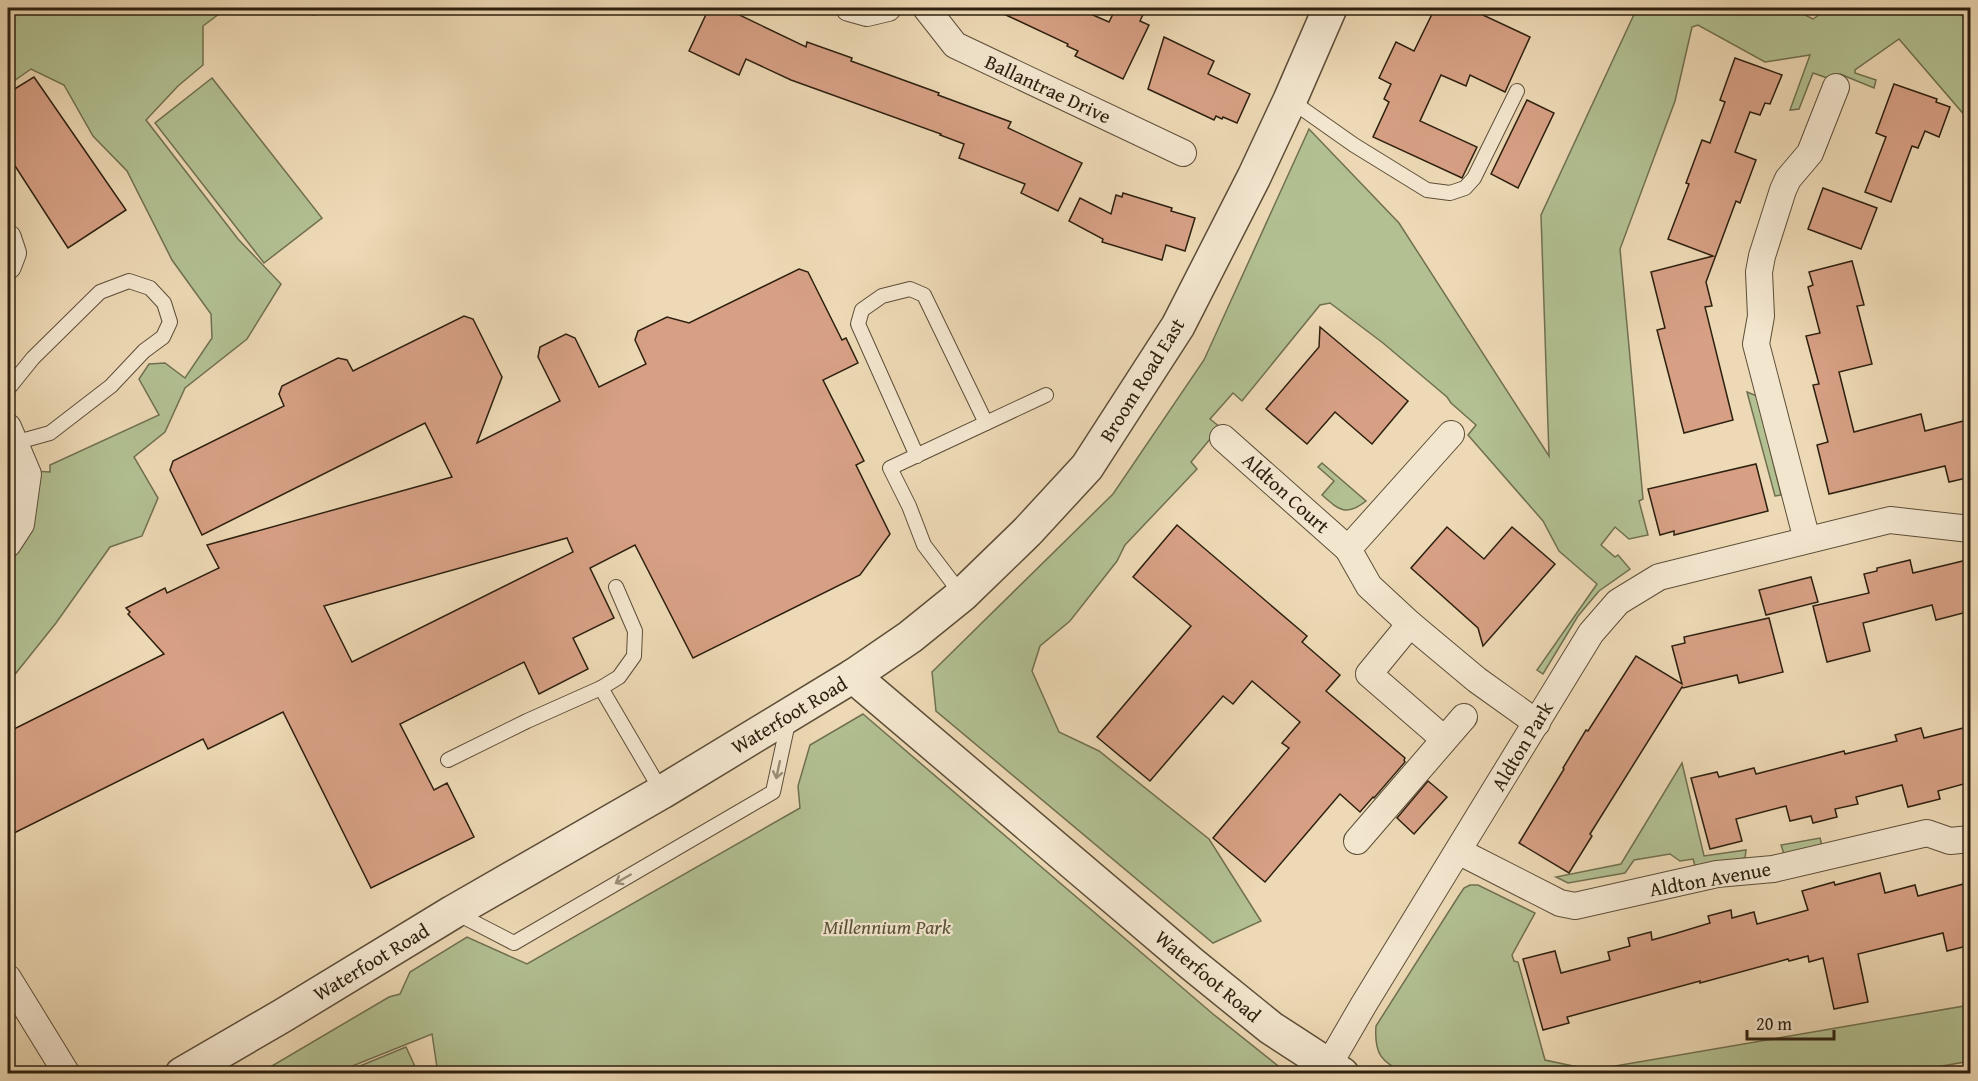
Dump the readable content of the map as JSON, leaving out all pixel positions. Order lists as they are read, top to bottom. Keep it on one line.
{"streets":{"street":["Ballantrae Drive","Broom Road East","Aldton Court","Waterfoot Road","Aldton Park","Aldton Avenue"]},"crossings":[["Broom Road East","Waterfoot Road"],["Aldton Court","Aldton Park"],["Waterfoot Road","Aldton Park"],["Aldton Park","Aldton Avenue"]],"parks":["Millennium Park"],"scale_bar":"20 m"}
